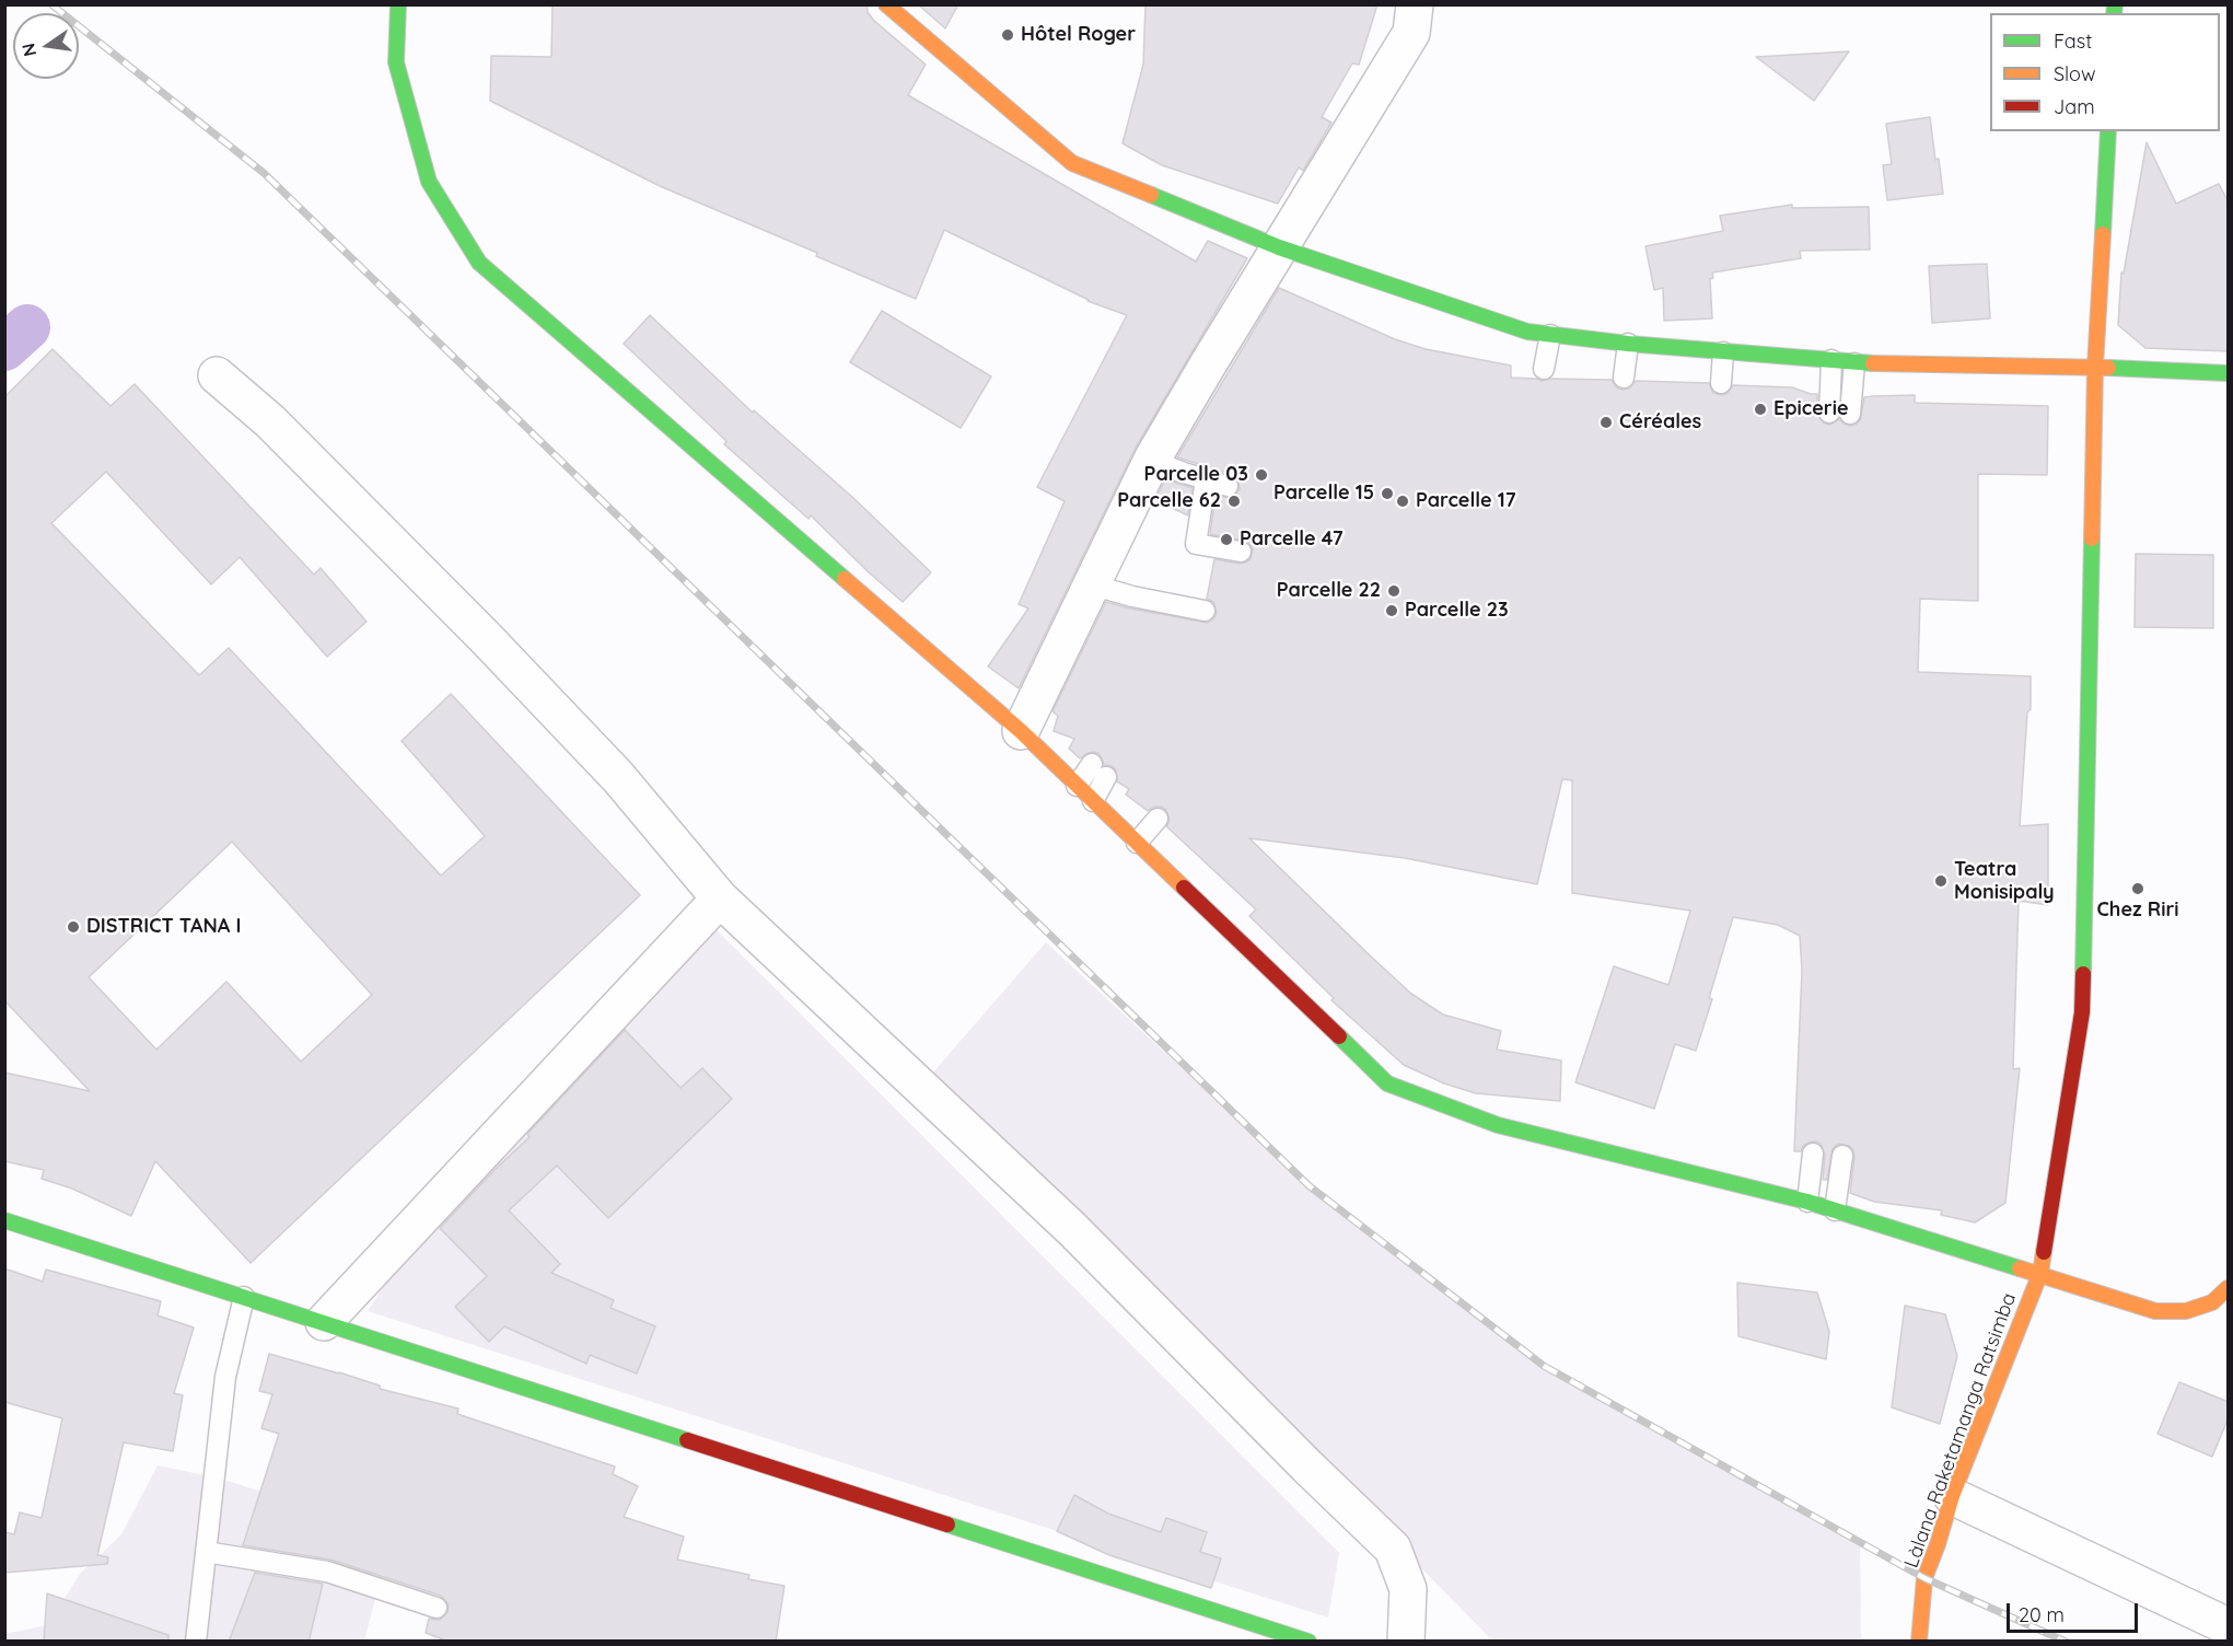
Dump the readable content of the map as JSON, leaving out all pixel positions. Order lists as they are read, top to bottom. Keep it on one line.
{"streets":{"street":["Làlana Raketamanga Ratsimba"]},"places":["Hôtel Roger","Epicerie","Céréales","Parcelle 03","Parcelle 15","Parcelle 62","Parcelle 17","Parcelle 47","Parcelle 22","Parcelle 23","Teatra Monisipaly","Chez Riri","DISTRICT TANA I"],"legend":["Fast","Slow","Jam"],"scale_bar":"20 m","north":"left"}
